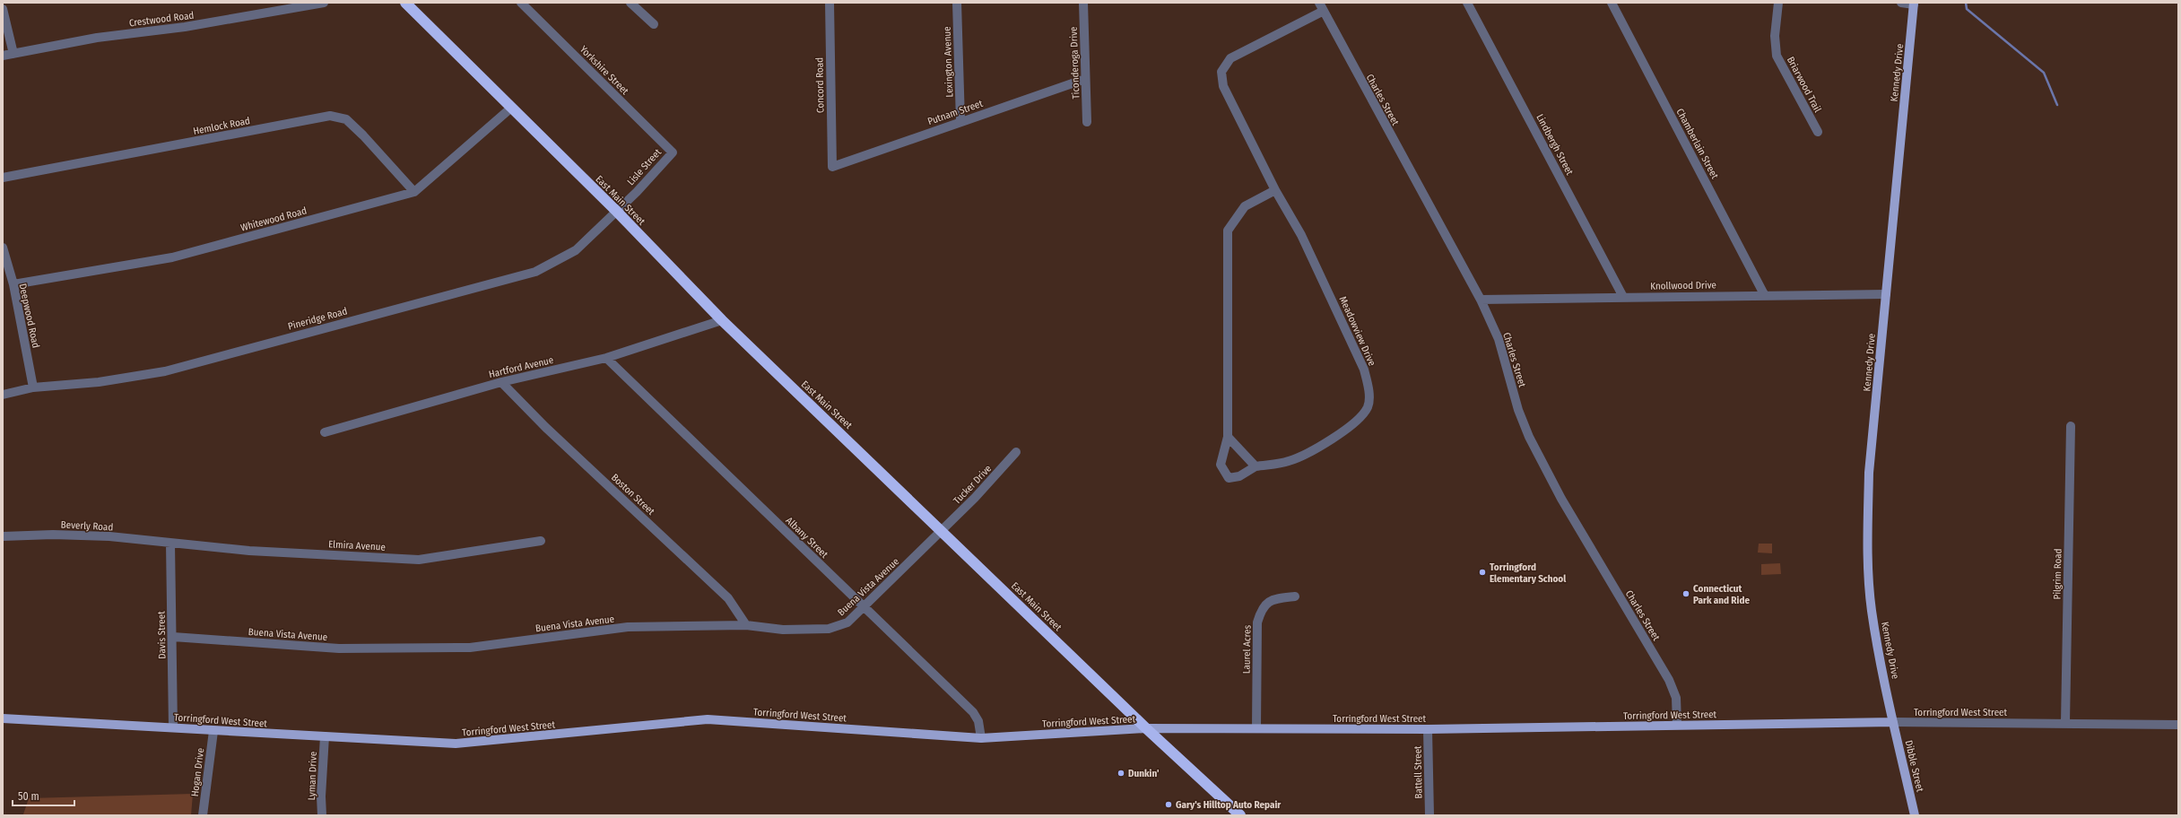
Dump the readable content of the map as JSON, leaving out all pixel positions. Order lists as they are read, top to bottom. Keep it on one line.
{"streets":{"highway":["East Main Street"],"main road":["Kennedy Drive","Torringford West Street","Dibble Street"],"street":["Crestwood Road","Lexington Avenue","Ticonderoga Drive","Yorkshire Street","Briarwood Trail","Concord Road","Charles Street","Putnam Street","Hemlock Road","Chamberlain Street","Lindbergh Street","Lisle Street","Whitewood Road","Knollwood Drive","Deepwood Road","Pineridge Road","Meadowview Drive","Hartford Avenue","Tucker Drive","Boston Street","Beverly Road","Albany Street","Elmira Avenue","Pilgrim Road","Buena Vista Avenue","Davis Street","Laurel Acres","Hogan Drive","Battell Street","Lyman Drive"]},"crossings":[["Lexington Avenue","Putnam Street"],["Ticonderoga Drive","Putnam Street"],["Yorkshire Street","Lisle Street"],["Kennedy Drive","Knollwood Drive"],["Kennedy Drive","Torringford West Street"],["Kennedy Drive","Dibble Street"],["Concord Road","Putnam Street"],["Charles Street","Knollwood Drive"],["Charles Street","Meadowview Drive"],["Charles Street","Torringford West Street"],["Hemlock Road","Whitewood Road"],["Chamberlain Street","Knollwood Drive"],["Lindbergh Street","Knollwood Drive"],["Lisle Street","East Main Street"],["Lisle Street","Pineridge Road"],["East Main Street","Whitewood Road"],["East Main Street","Pineridge Road"],["East Main Street","Hartford Avenue"],["East Main Street","Tucker Drive"],["East Main Street","Buena Vista Avenue"],["East Main Street","Torringford West Street"],["Whitewood Road","Deepwood Road"],["Deepwood Road","Pineridge Road"],["Hartford Avenue","Boston Street"],["Hartford Avenue","Albany Street"],["Tucker Drive","Buena Vista Avenue"],["Boston Street","Buena Vista Avenue"],["Beverly Road","Elmira Avenue"],["Beverly Road","Davis Street"],["Albany Street","Buena Vista Avenue"],["Albany Street","Torringford West Street"],["Elmira Avenue","Davis Street"],["Pilgrim Road","Torringford West Street"],["Buena Vista Avenue","Davis Street"],["Davis Street","Torringford West Street"],["Laurel Acres","Torringford West Street"],["Torringford West Street","Dibble Street"],["Torringford West Street","Hogan Drive"],["Torringford West Street","Battell Street"],["Torringford West Street","Lyman Drive"]],"places":["Torringford Elementary School","Connecticut Park and Ride","Dunkin'","Gary's Hilltop Auto Repair"],"scale_bar":"50 m"}
